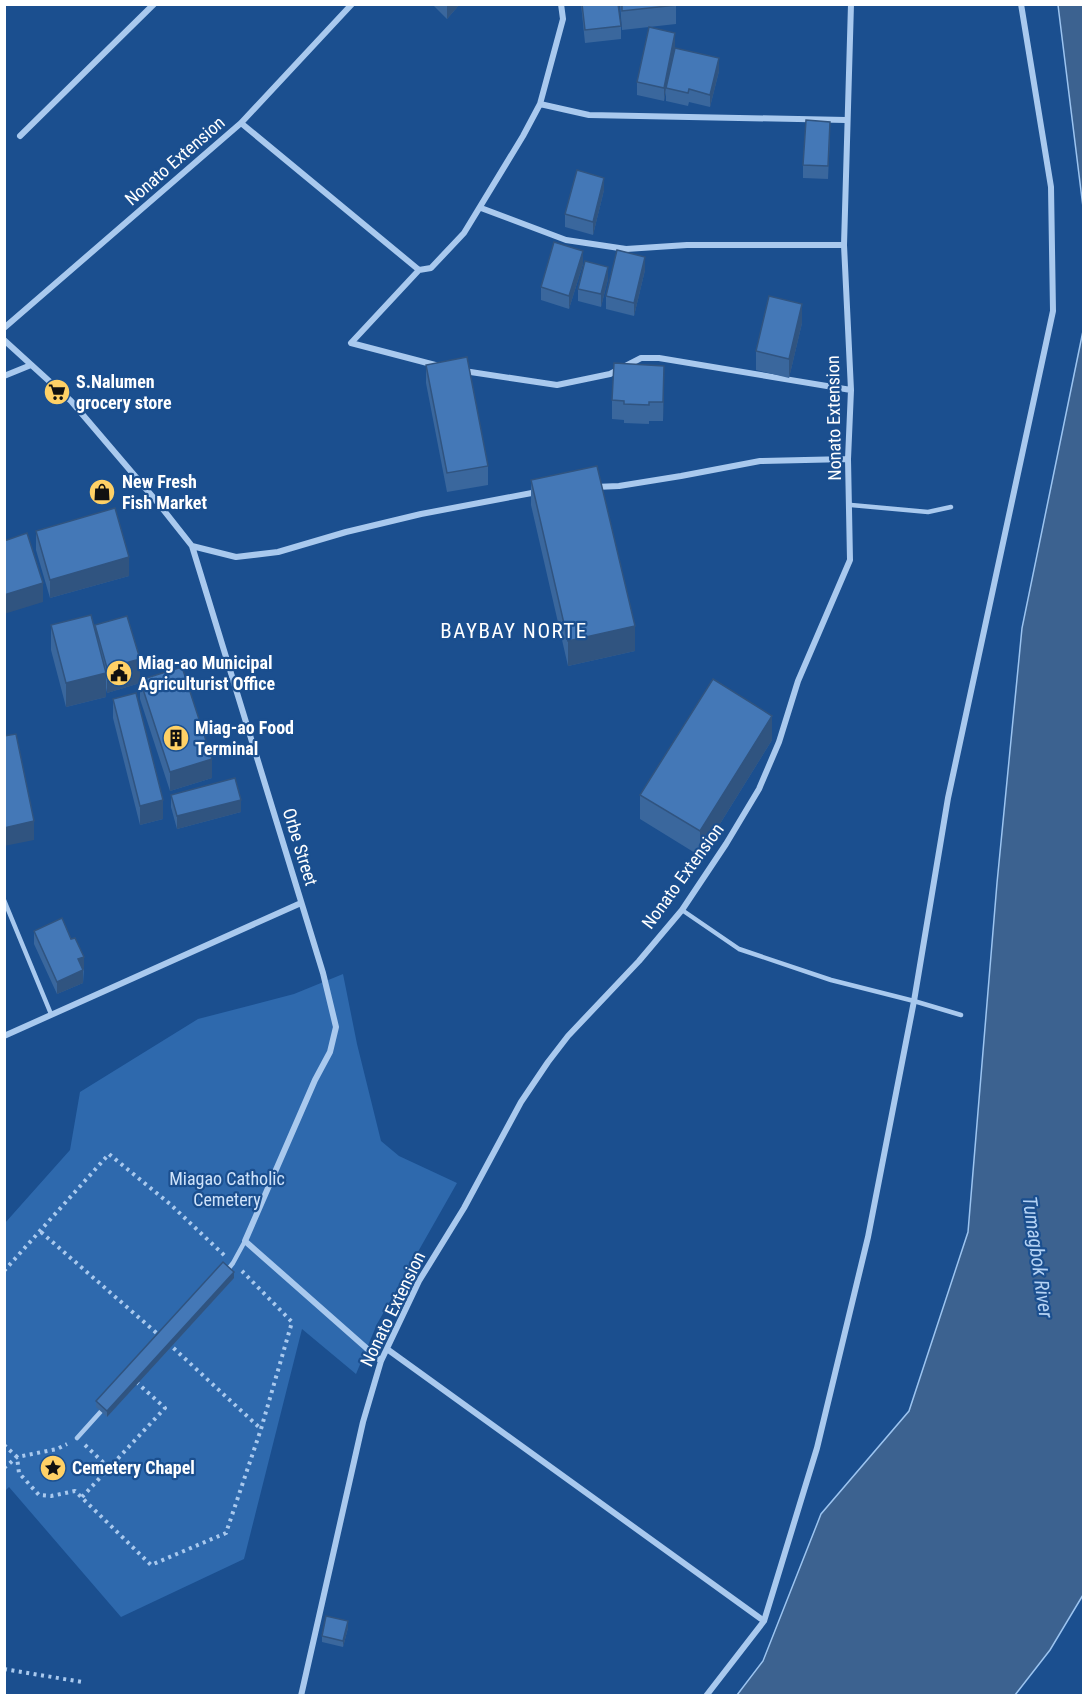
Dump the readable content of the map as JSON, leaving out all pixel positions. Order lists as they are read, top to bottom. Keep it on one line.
{"streets":{"street":["Nonato Extension","Orbe Street"]},"districts":["BAYBAY NORTE"],"water":["Tumagbok River"],"parks":["Miagao Catholic Cemetery"],"places":{"supermarket":["S.Nalumen grocery store"],"shop":["New Fresh Fish Market"],"public building":["Miag-ao Municipal Agriculturist Office"],"building":["Miag-ao Food Terminal"],"place":["Cemetery Chapel"]}}
